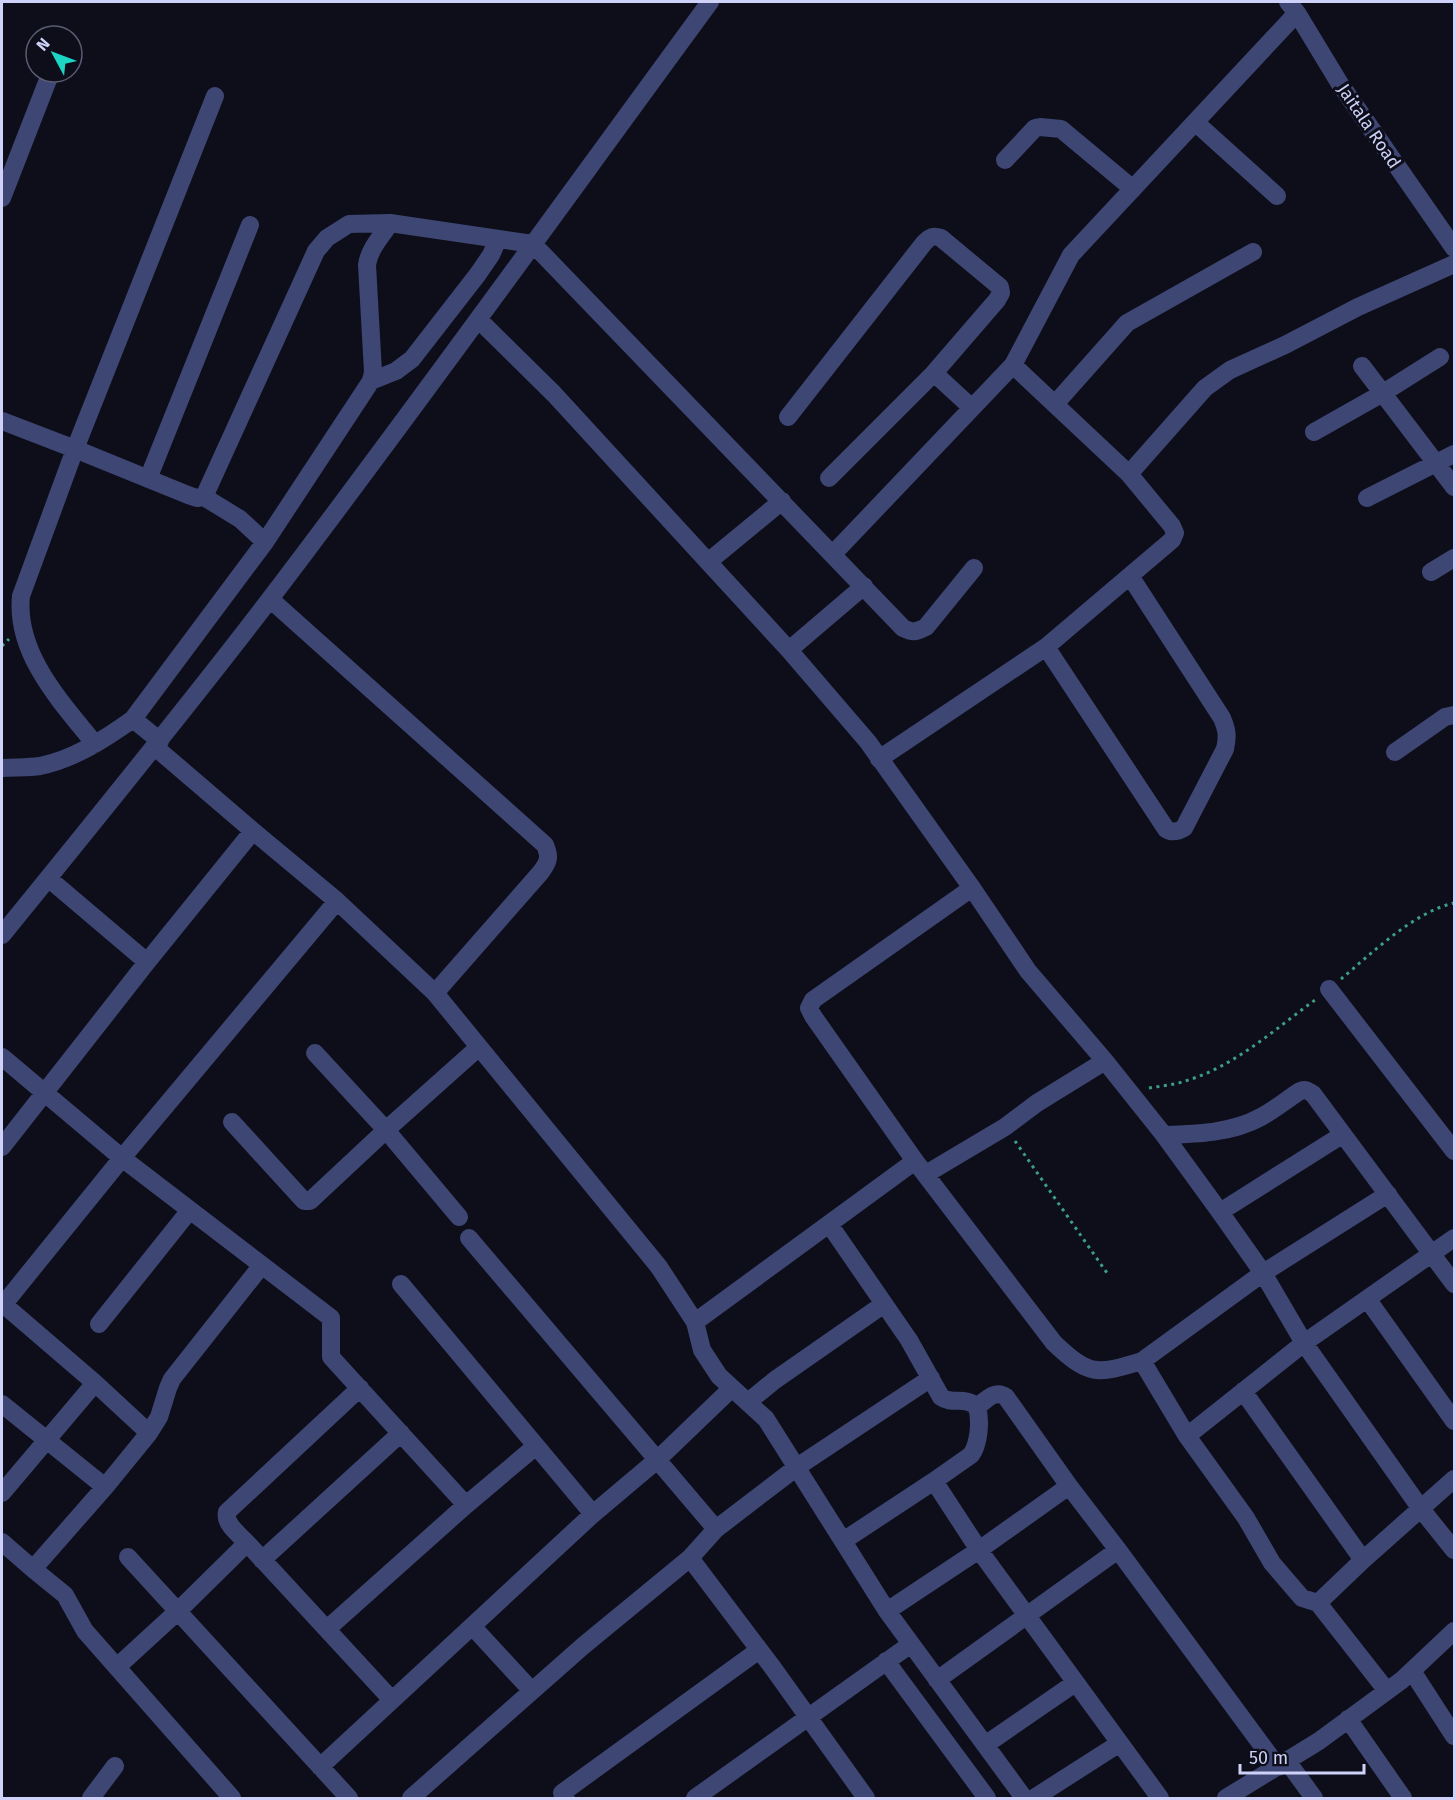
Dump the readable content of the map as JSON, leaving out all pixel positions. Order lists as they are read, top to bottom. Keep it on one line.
{"streets":{"street":["Jaitala Road"]},"scale_bar":"50 m","north":"top left"}
